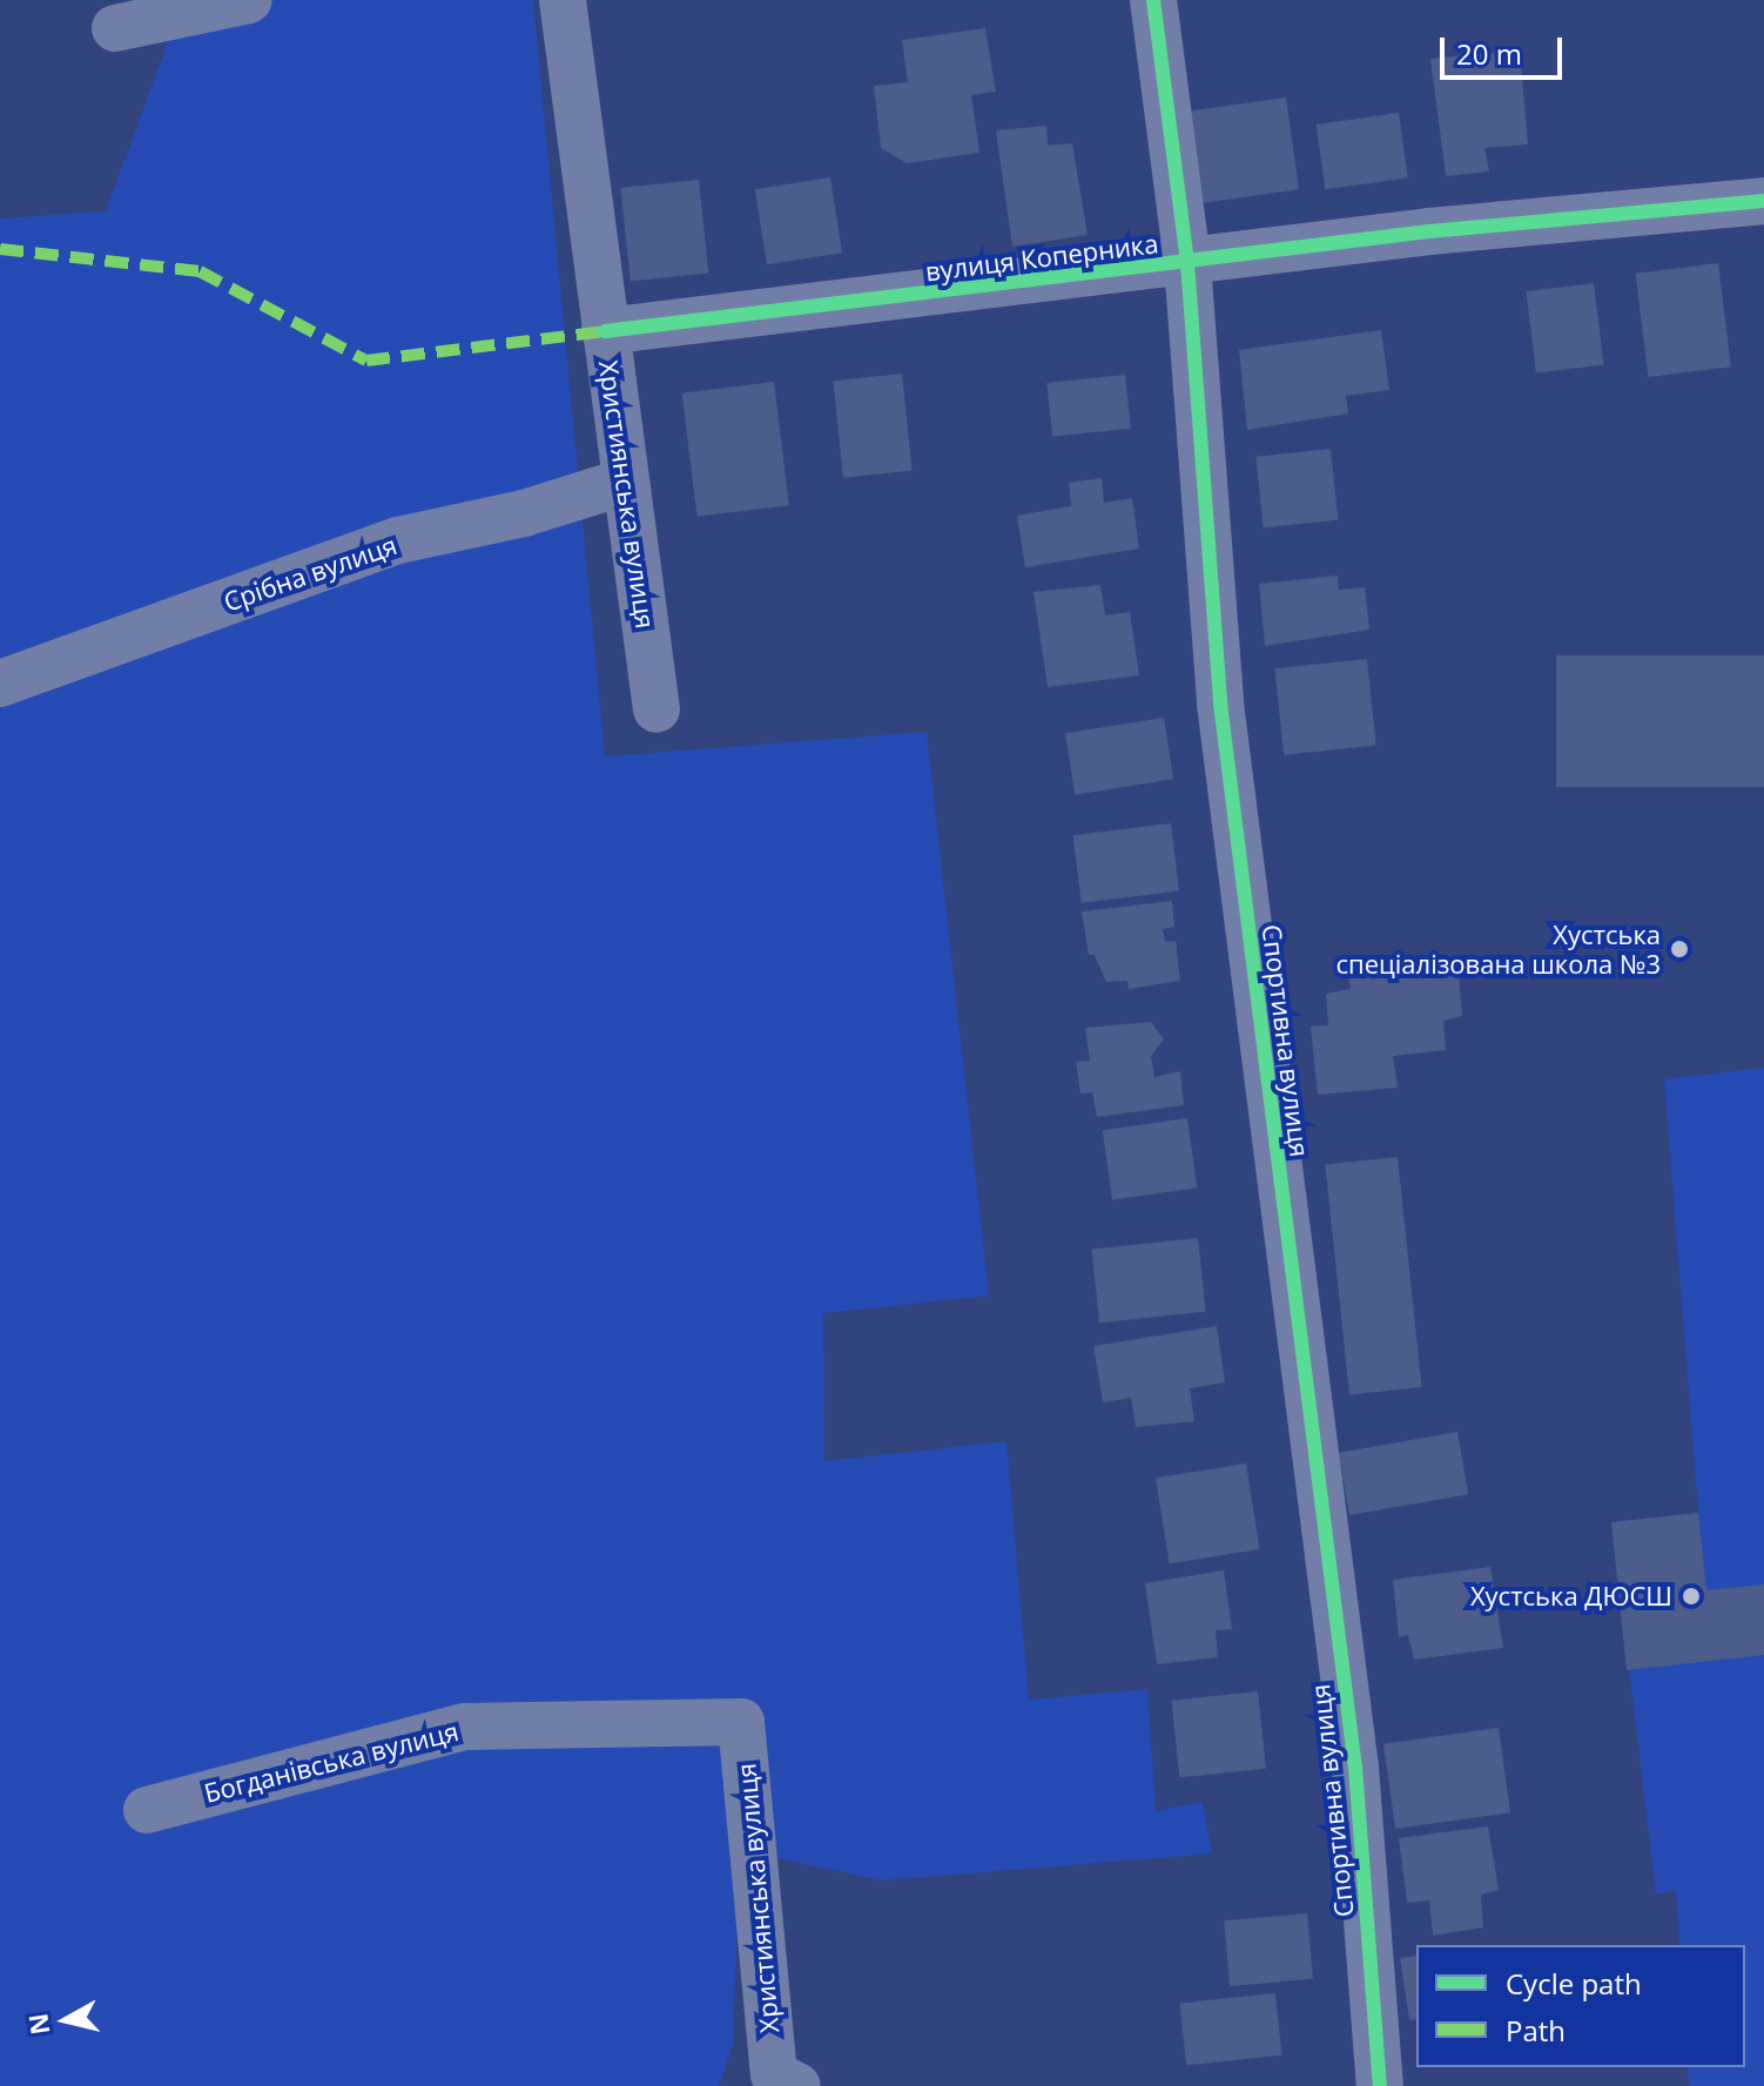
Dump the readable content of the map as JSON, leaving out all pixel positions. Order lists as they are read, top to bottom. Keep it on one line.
{"streets":{"street":["вулиця Коперника","Християнська вулиця","Срібна вулиця","Спортивна вулиця","Богданівська вулиця"]},"crossings":[["вулиця Коперника","Християнська вулиця"],["вулиця Коперника","Спортивна вулиця"],["Християнська вулиця","Срібна вулиця"],["Християнська вулиця","Богданівська вулиця"]],"places":["Хустська спеціалізована школа №3","Хустська ДЮСШ"],"legend":["Cycle path","Path"],"scale_bar":"20 m","north":"left"}
